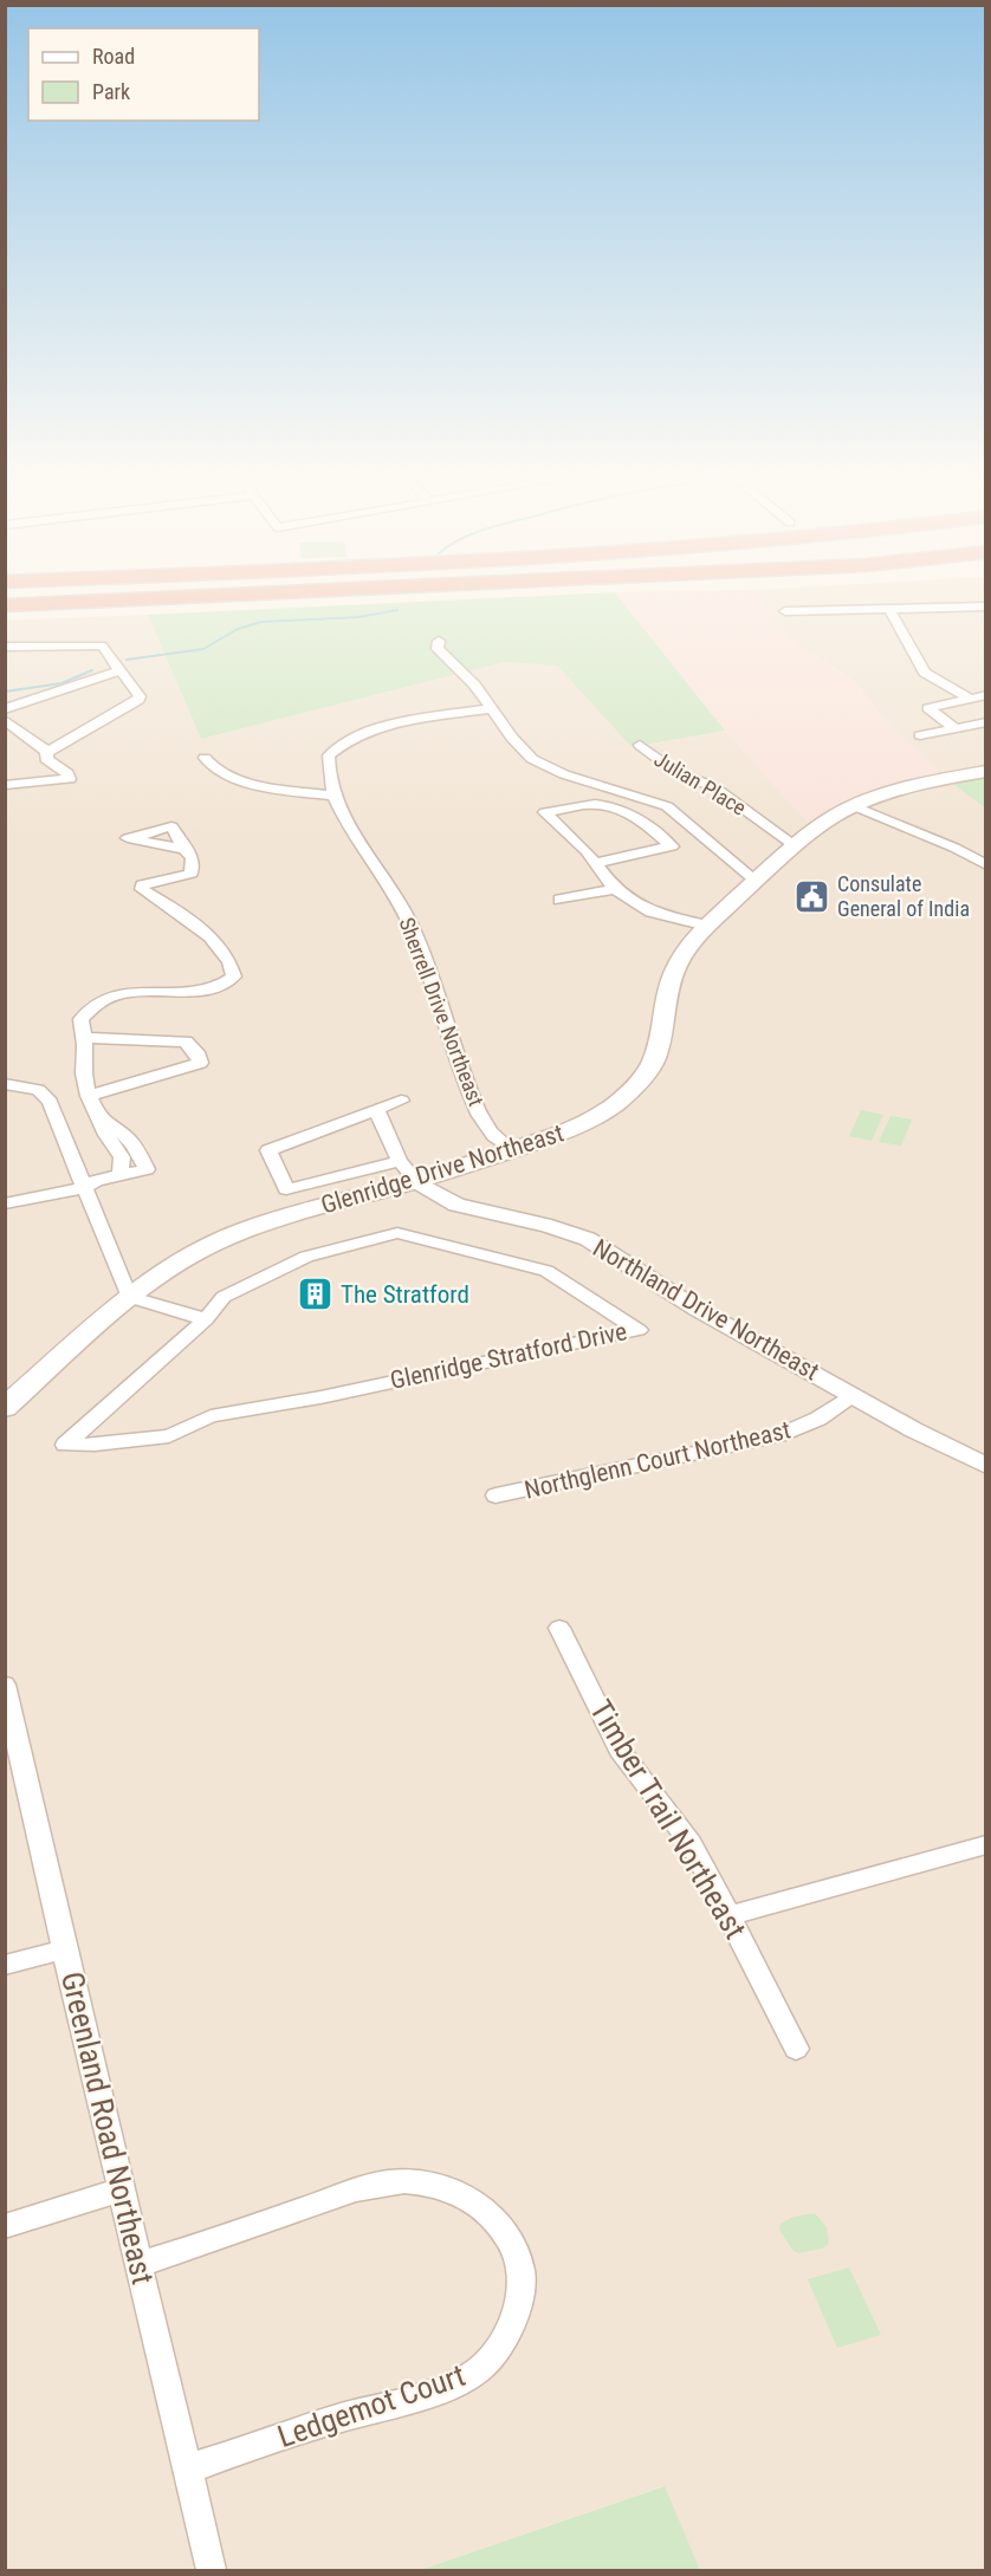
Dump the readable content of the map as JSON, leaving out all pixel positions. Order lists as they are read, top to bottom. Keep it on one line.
{"streets":{"main road":["Glenridge Drive Northeast"],"street":["Julian Place","Sherrell Drive Northeast","Northland Drive Northeast","Glenridge Stratford Drive","Northglenn Court Northeast","Timber Trail Northeast","Greenland Road Northeast","Ledgemot Court"]},"crossings":[["Julian Place","Glenridge Drive Northeast"],["Sherrell Drive Northeast","Glenridge Drive Northeast"],["Glenridge Drive Northeast","Northland Drive Northeast"],["Northland Drive Northeast","Northglenn Court Northeast"],["Greenland Road Northeast","Ledgemot Court"]],"places":{"public building":["Consulate General of India"],"building":["The Stratford"]},"legend":["Road","Park"]}
